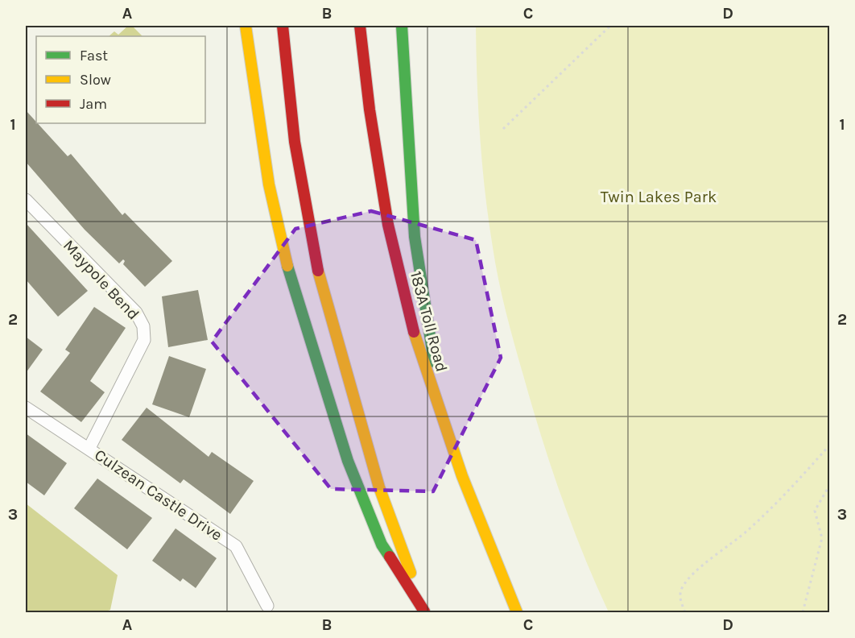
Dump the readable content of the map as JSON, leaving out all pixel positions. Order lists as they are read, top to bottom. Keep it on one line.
{"streets":{"highway":["183A Toll Road"],"street":["Maypole Bend","Culzean Castle Drive"]},"crossings":[["Maypole Bend","Culzean Castle Drive"]],"parks":["Twin Lakes Park"],"legend":["Fast","Slow","Jam"],"grid":{"columns":["A","B","C","D"],"rows":["1","2","3"]}}
